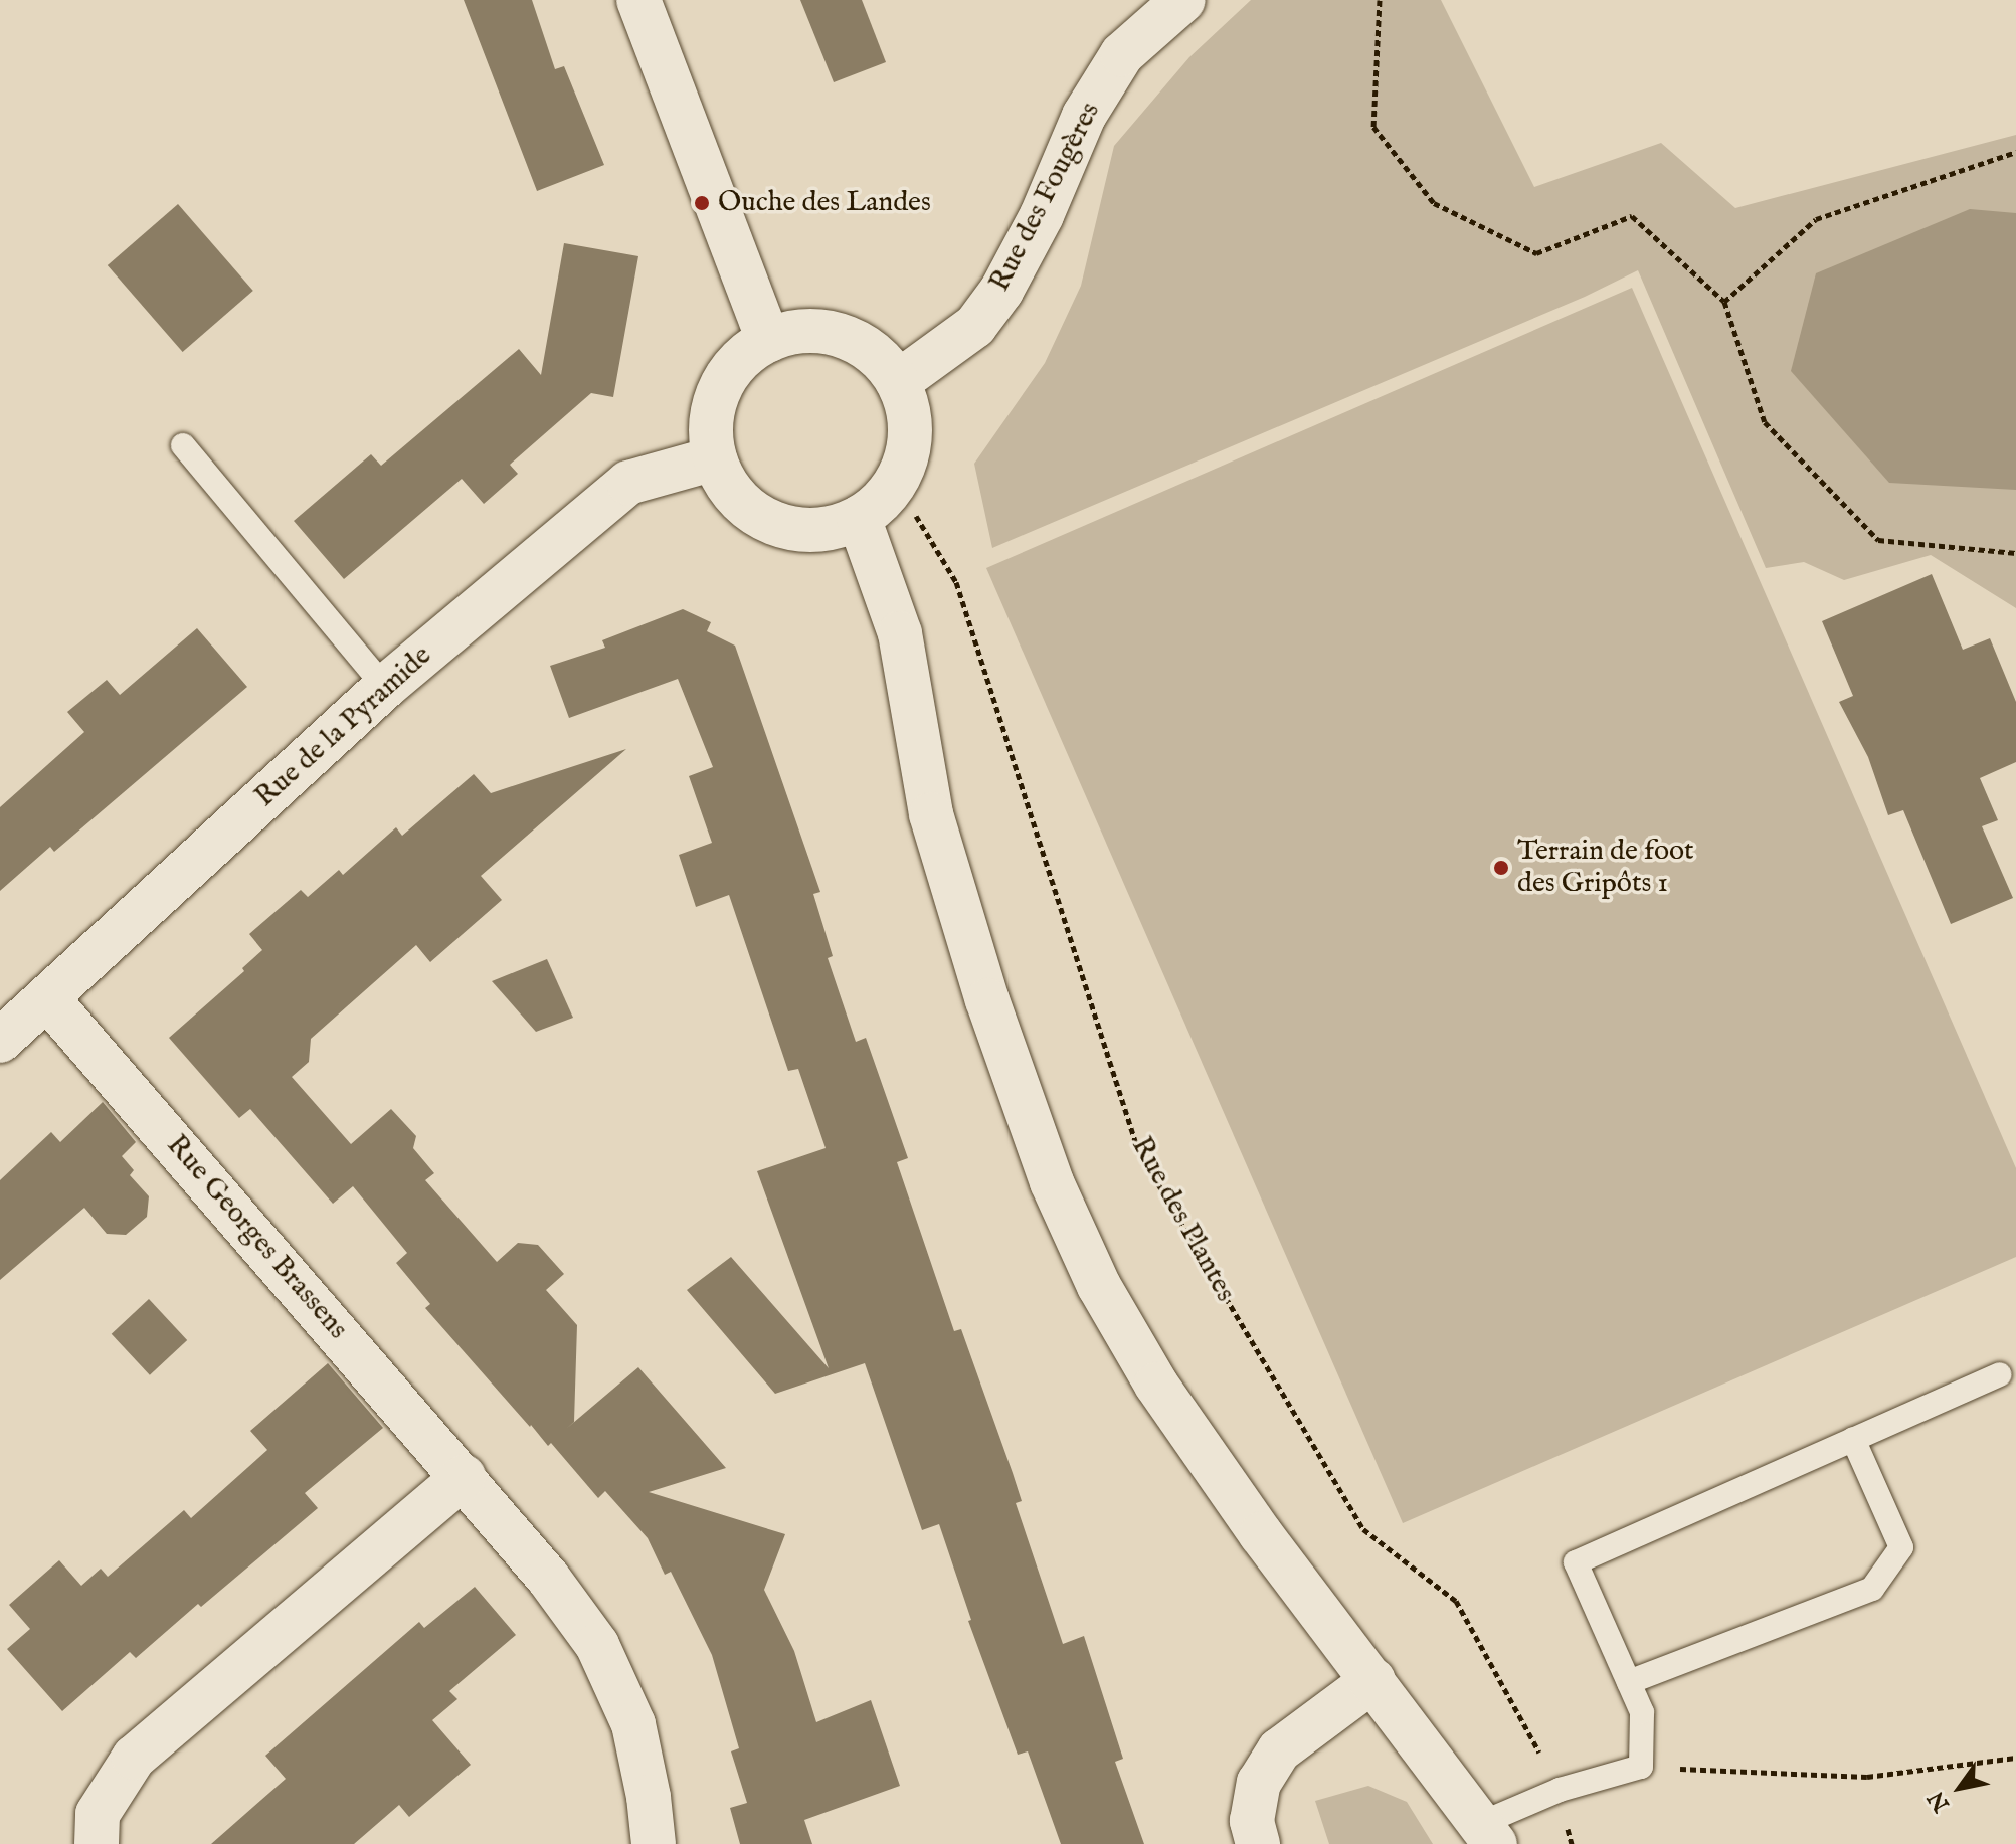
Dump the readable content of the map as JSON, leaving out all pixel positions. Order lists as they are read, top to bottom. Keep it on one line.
{"streets":{"street":["Rue des Fougères","Rue de la Pyramide","Rue Georges Brassens"],"path":["Rue des Plantes"]},"crossings":[["Rue des Fougères","Rue de la Pyramide"],["Rue des Fougères","Rue des Plantes"],["Rue de la Pyramide","Rue des Plantes"],["Rue de la Pyramide","Rue Georges Brassens"]],"places":["Ouche des Landes","Terrain de foot des Gripôts 1"],"north":"bottom left"}
